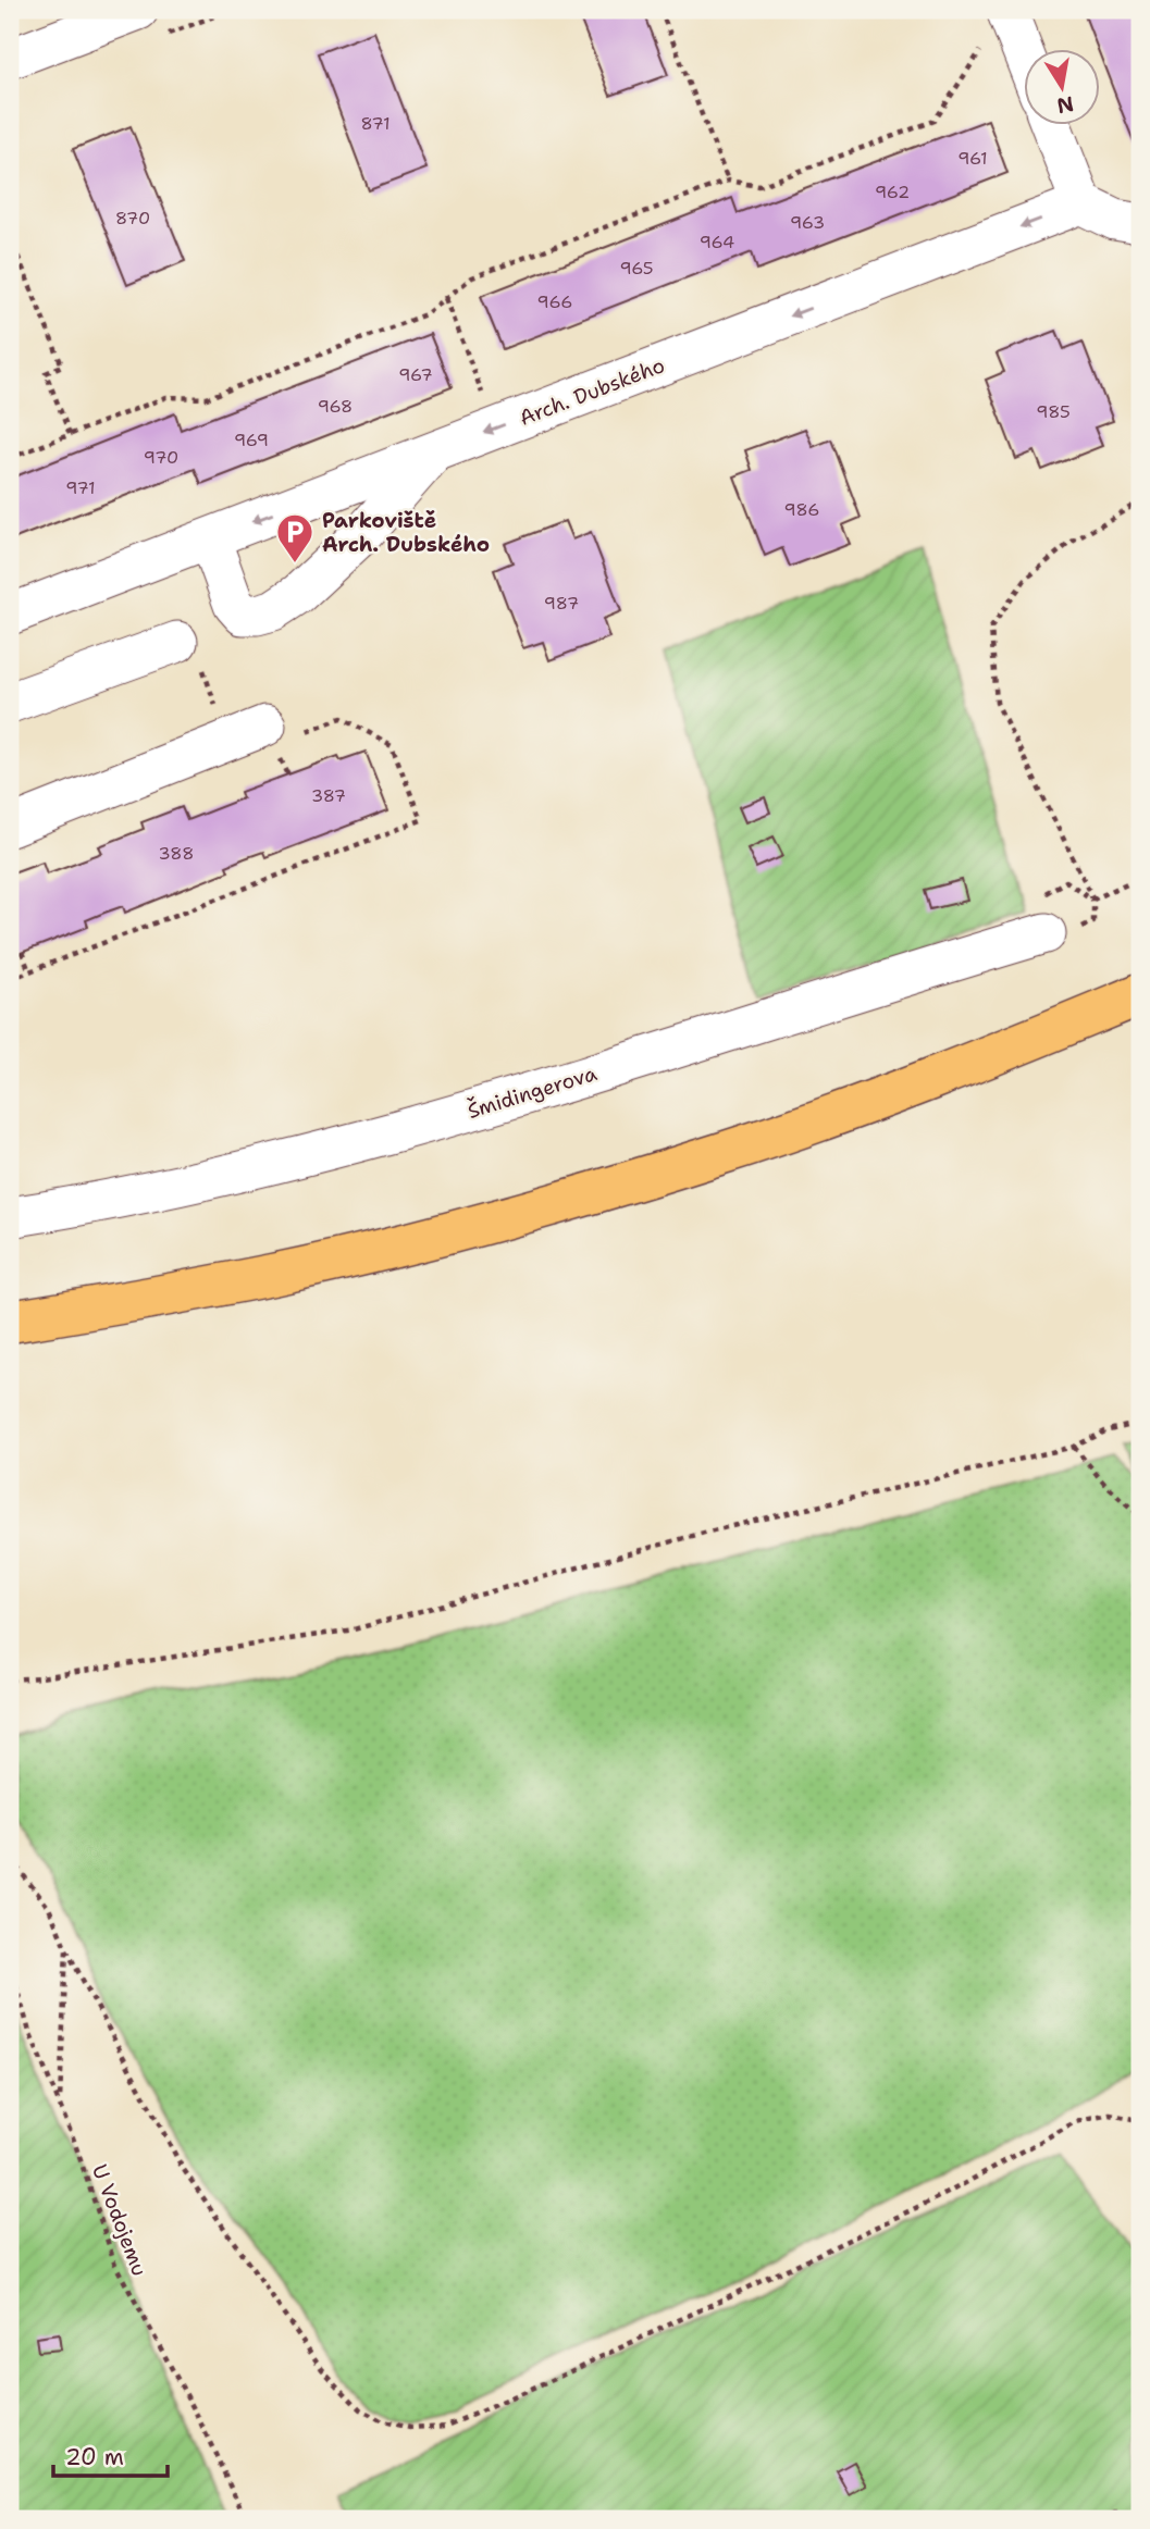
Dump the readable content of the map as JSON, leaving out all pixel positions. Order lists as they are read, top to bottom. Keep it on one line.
{"streets":{"street":["Arch. Dubského","Šmidingerova"],"path":["U Vodojemu"]},"one_way":["Arch. Dubského"],"places":{"parking":["Parkoviště Arch. Dubského"]},"house_numbers":["871","961","962","870","963","964","965","966","967","968","985","969","970","971","986","987","387","388"],"scale_bar":"20 m","north":"bottom"}
